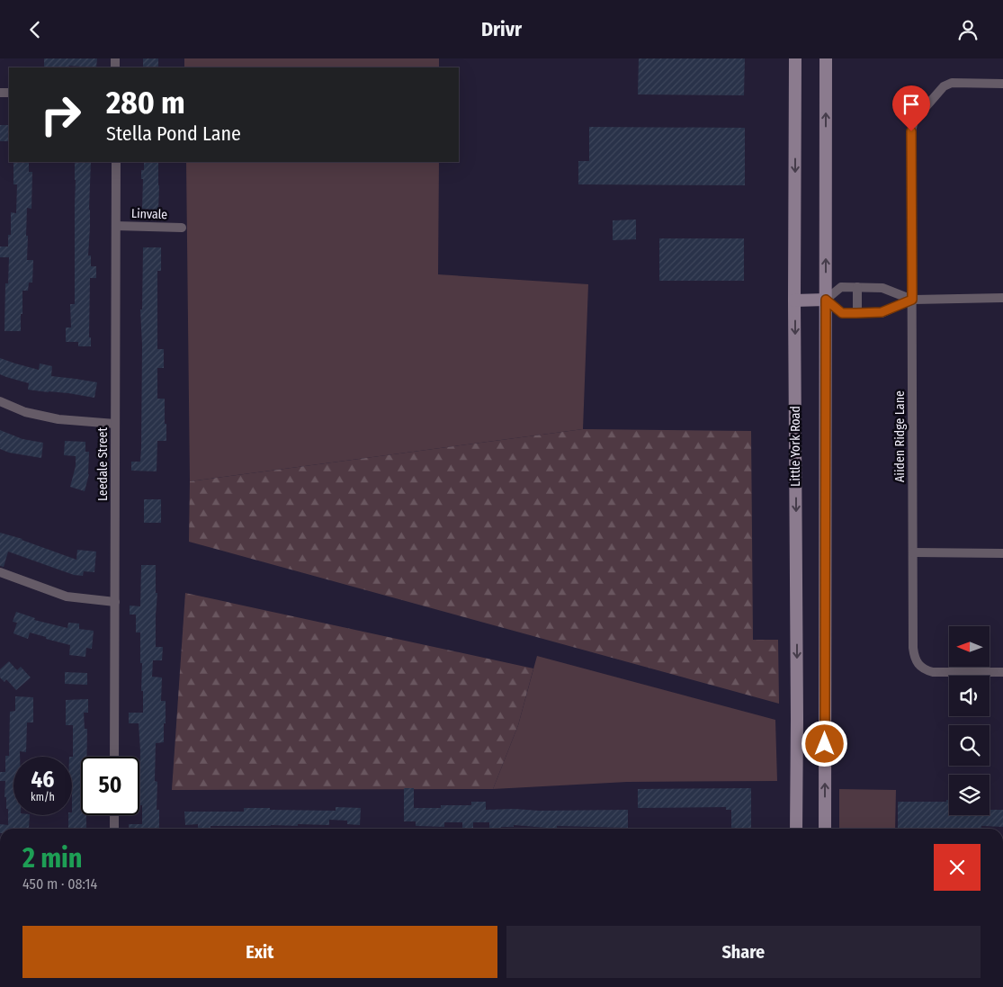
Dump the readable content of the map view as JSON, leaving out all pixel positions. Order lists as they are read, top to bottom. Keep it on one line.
{"streets":{"main road":["Little York Road"],"street":["Linvale","Aiiden Ridge Lane","Leedale Street"]},"crossings":[["Linvale","Leedale Street"]],"north":"left","page":{"header":"Drivr","turn":["280 m","Stella Pond Lane"],"speed":"46 km/h","limit":"50","heading":["2 min","450 m · 08:14"],"buttons":["Exit","Share"]}}
